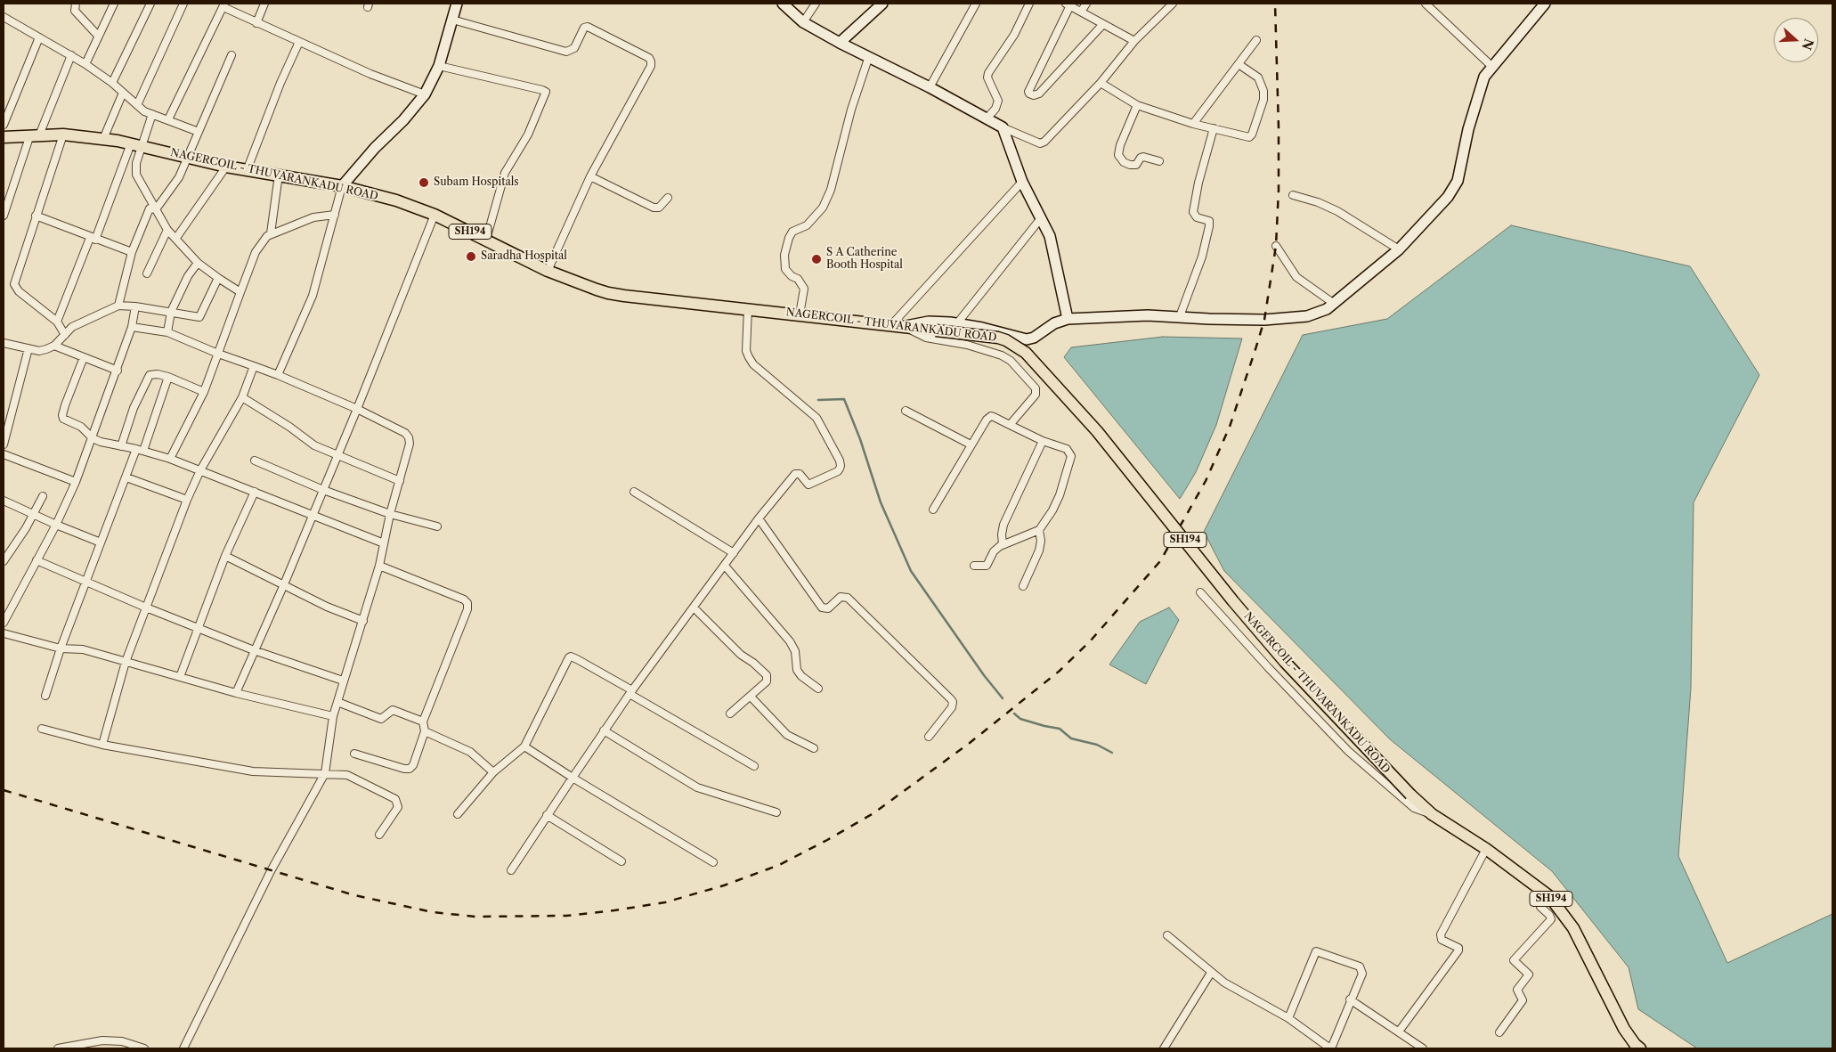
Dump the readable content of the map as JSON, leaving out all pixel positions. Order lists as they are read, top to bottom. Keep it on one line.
{"streets":{"main road":["NAGERCOIL - THUVARANKADU ROAD","SH194"]},"places":["Subam Hospitals","Saradha Hospital","S A Catherine Booth Hospital"],"north":"right"}
